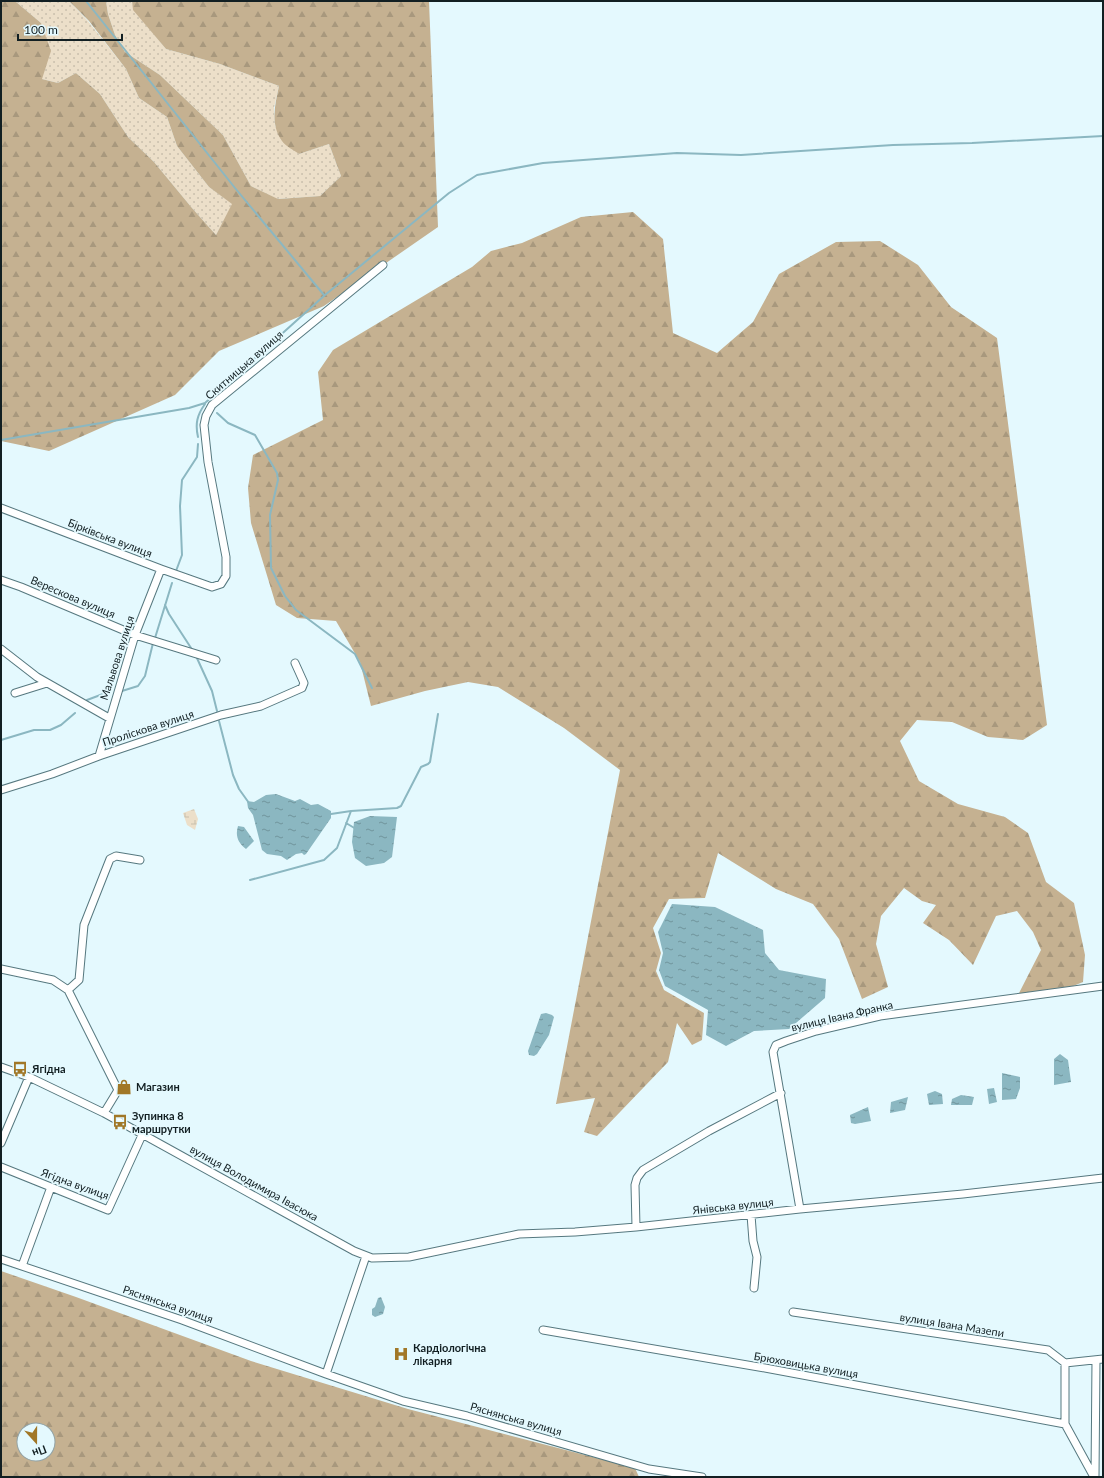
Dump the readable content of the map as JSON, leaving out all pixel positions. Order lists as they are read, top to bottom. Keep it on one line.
{"streets":{"street":["Скитницька вулиця","Бірківська вулиця","Верескова вулиця","Мальвова вулиця","Проліскова вулиця","вулиця Івана Франка","вулиця Володимира Івасюка","Ягідна вулиця","Янівська вулиця","Ряснянська вулиця","вулиця Івана Мазепи","Брюховицька вулиця"]},"crossings":[["Скитницька вулиця","Бірківська вулиця"],["Бірківська вулиця","Мальвова вулиця"],["Верескова вулиця","Мальвова вулиця"],["Мальвова вулиця","Проліскова вулиця"],["вулиця Івана Франка","Янівська вулиця"],["вулиця Володимира Івасюка","Ягідна вулиця"],["вулиця Володимира Івасюка","Янівська вулиця"]],"places":{"bus stop":["Ягідна","Зупинка 8 маршрутки"],"shop":["Магазин"],"hospital":["Кардіологічна лікарня"]},"scale_bar":"100 m","north":"bottom"}
